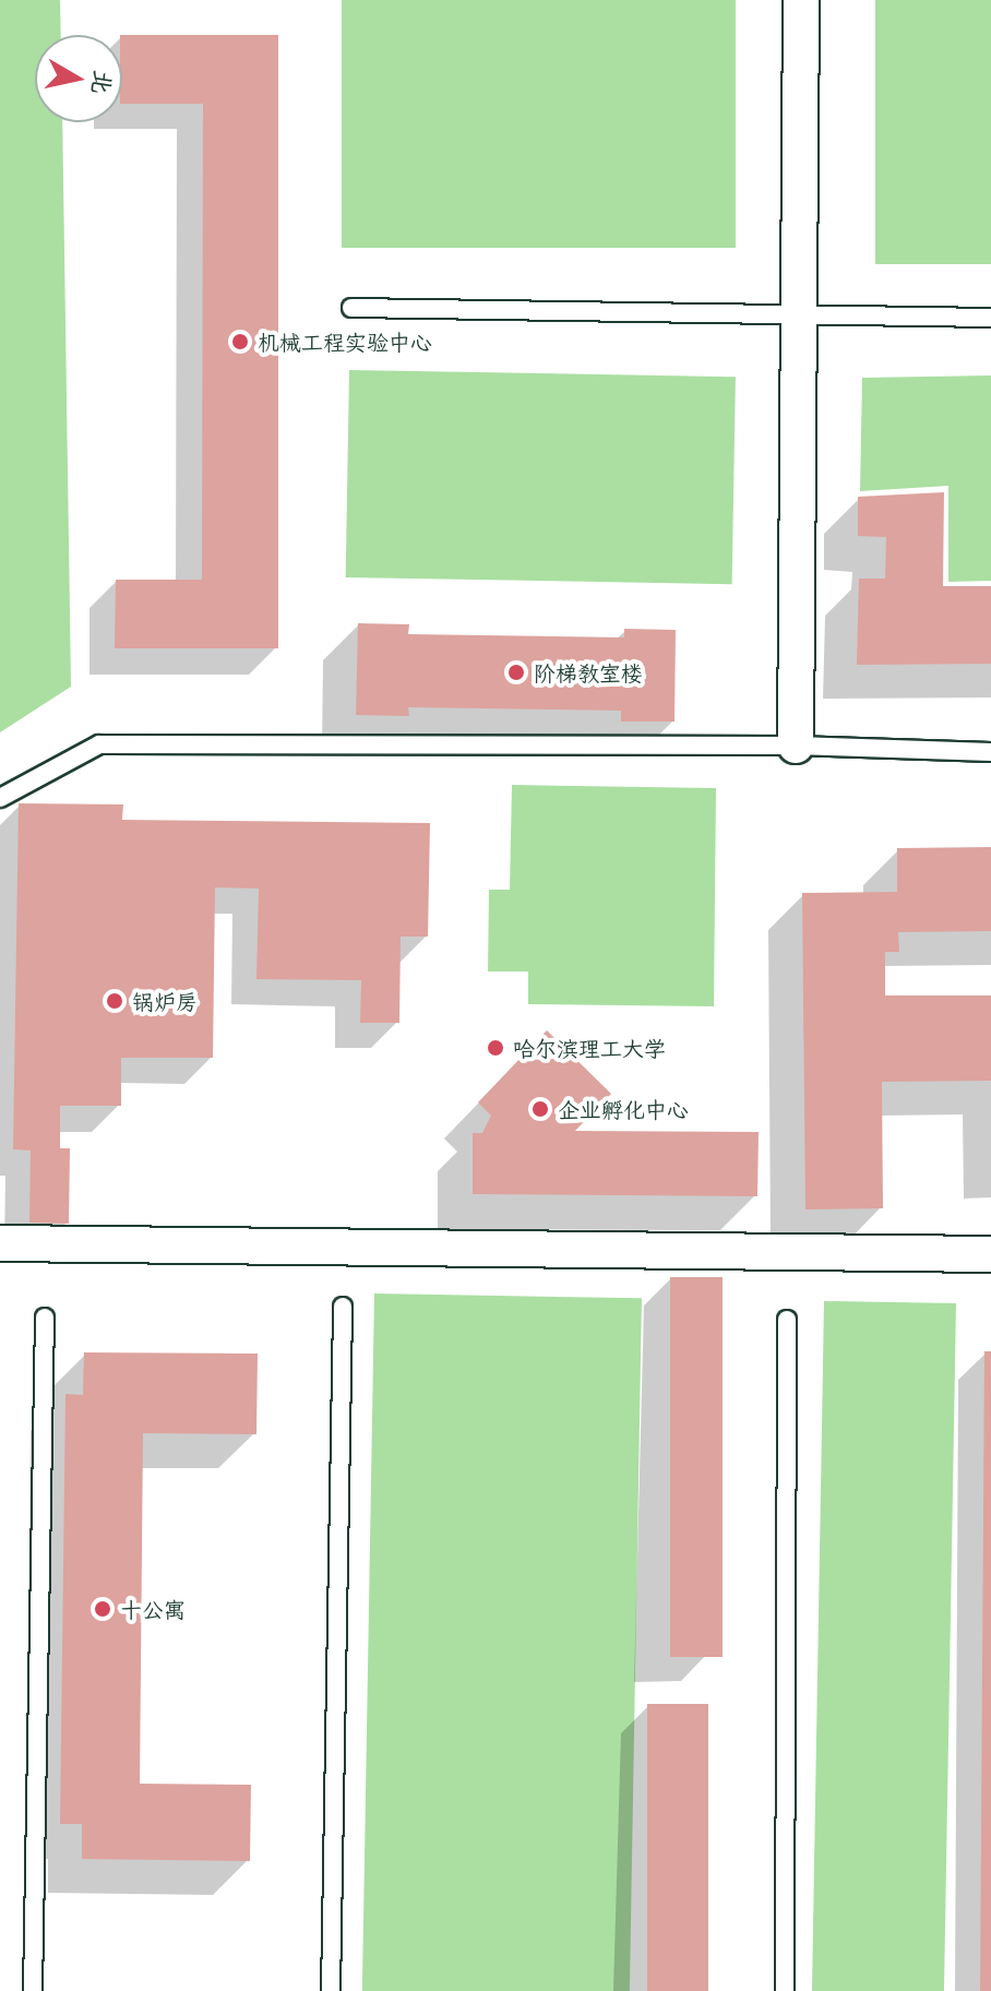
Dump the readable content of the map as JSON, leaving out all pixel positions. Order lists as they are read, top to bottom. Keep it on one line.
{"places":["机械工程实验中心","阶梯教室楼","锅炉房","哈尔滨理工大学","企业孵化中心","十公寓"],"north":"right"}
